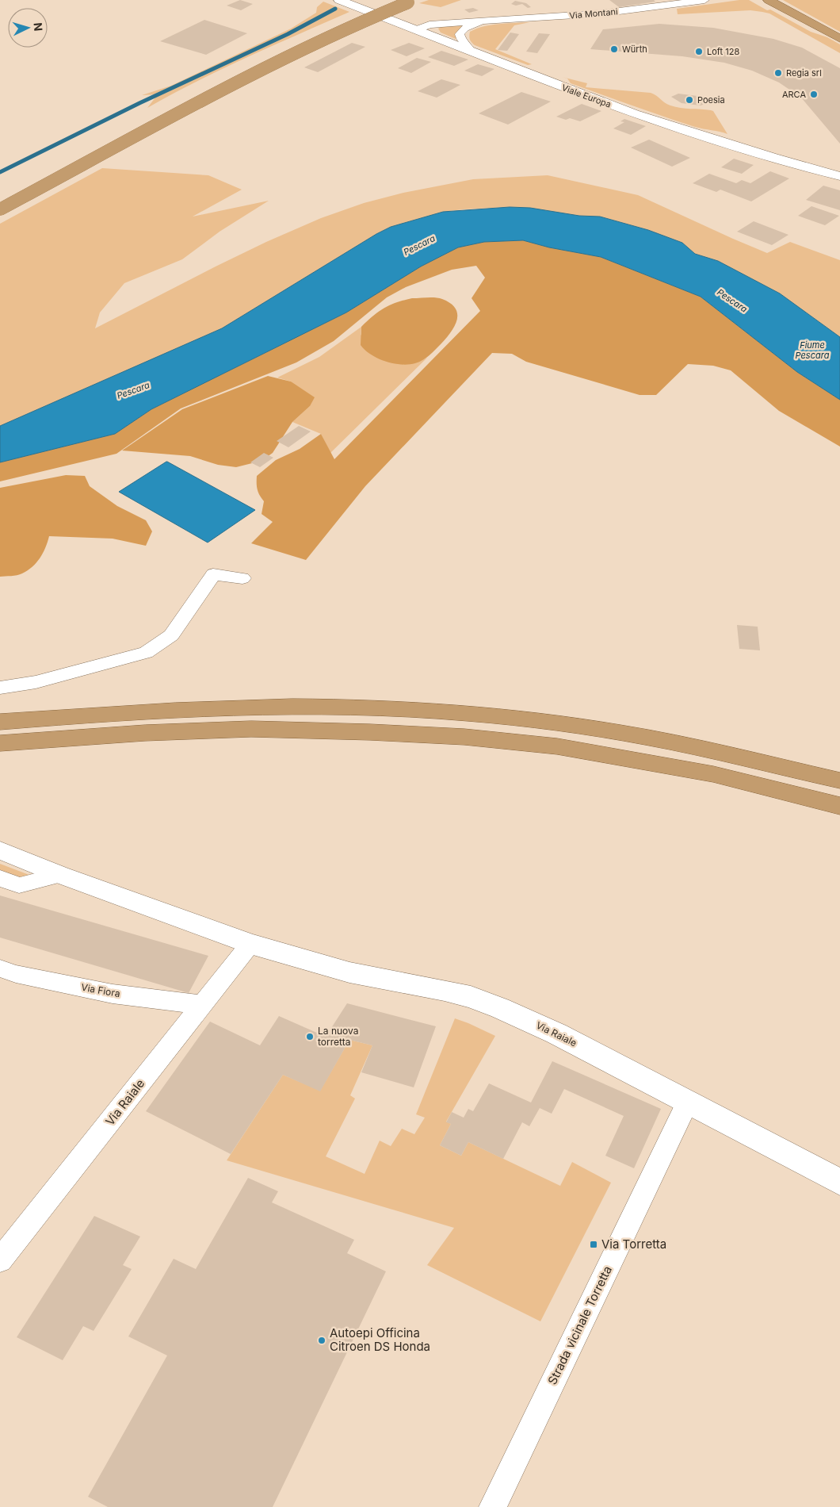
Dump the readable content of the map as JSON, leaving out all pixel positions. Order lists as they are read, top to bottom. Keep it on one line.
{"streets":{"main road":["Viale Europa","Via Raiale"],"street":["Via Montani","Via Fiora","Strada vicinale Torretta"]},"crossings":[["Via Montani","Viale Europa"],["Via Fiora","Via Raiale"],["Via Raiale","Strada vicinale Torretta"]],"water":["Pescara","Fiume Pescara"],"places":{"other":["Würth","Loft 128","Regia srl","ARCA","Poesia","La nuova torretta","Autoepi Officina Citroen DS Honda"],"transit":["Via Torretta"]},"north":"right"}
